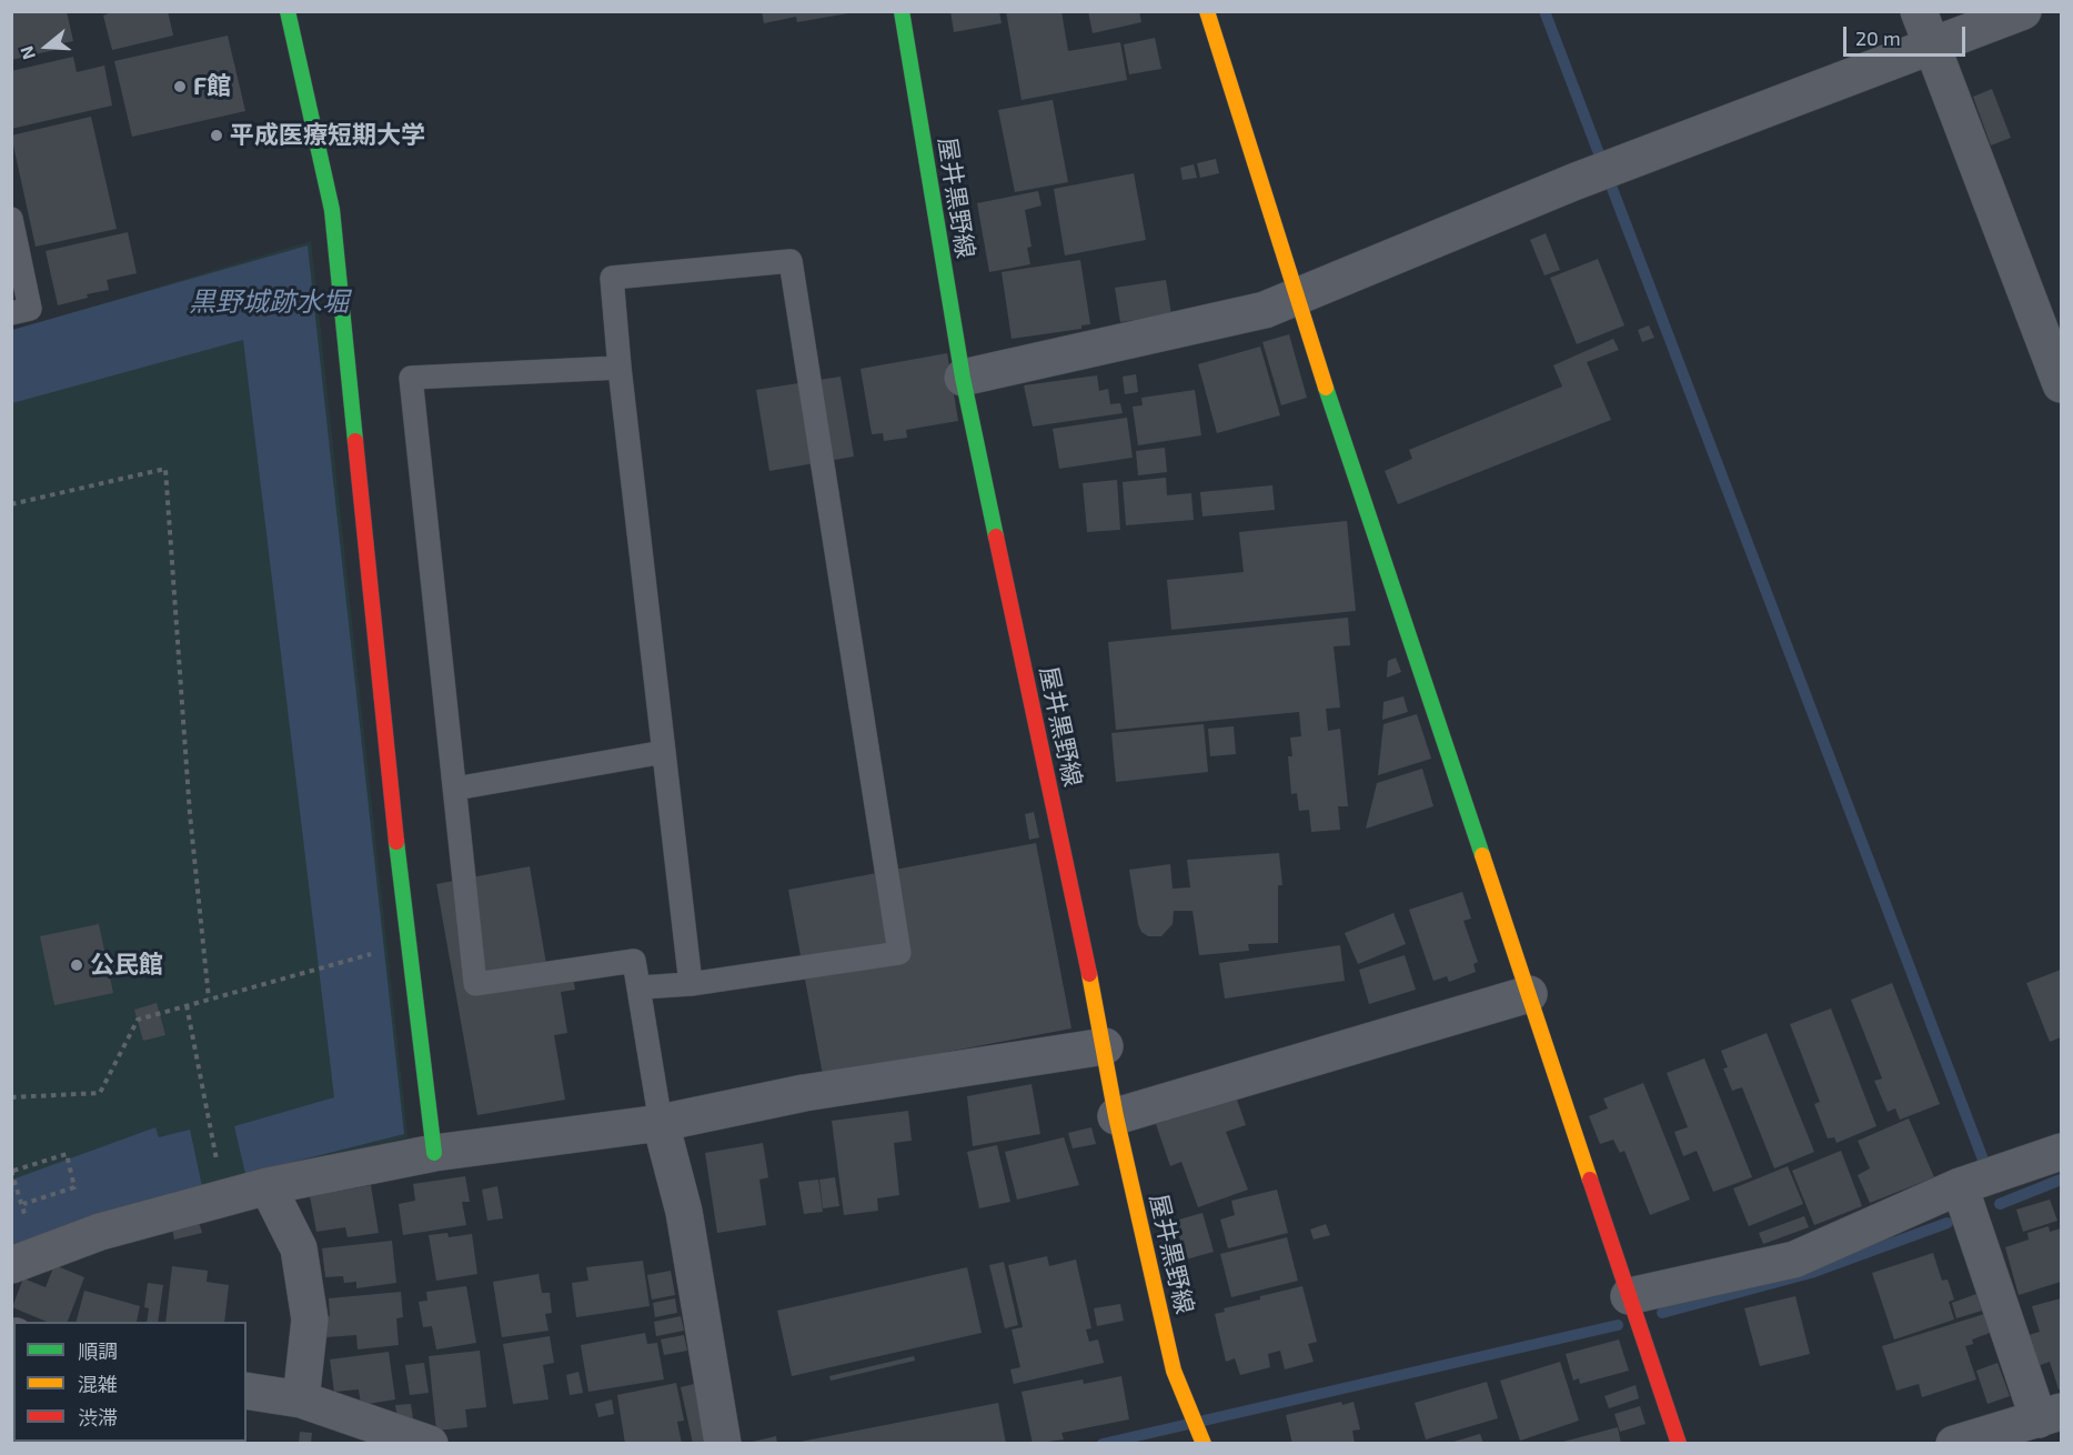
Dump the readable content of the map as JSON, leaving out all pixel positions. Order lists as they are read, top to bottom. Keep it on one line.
{"streets":{"street":["屋井黒野線"]},"water":["黒野城跡水堀"],"places":["F館","平成医療短期大学","公民館"],"legend":["順調","混雑","渋滞"],"scale_bar":"20 m","north":"left"}
